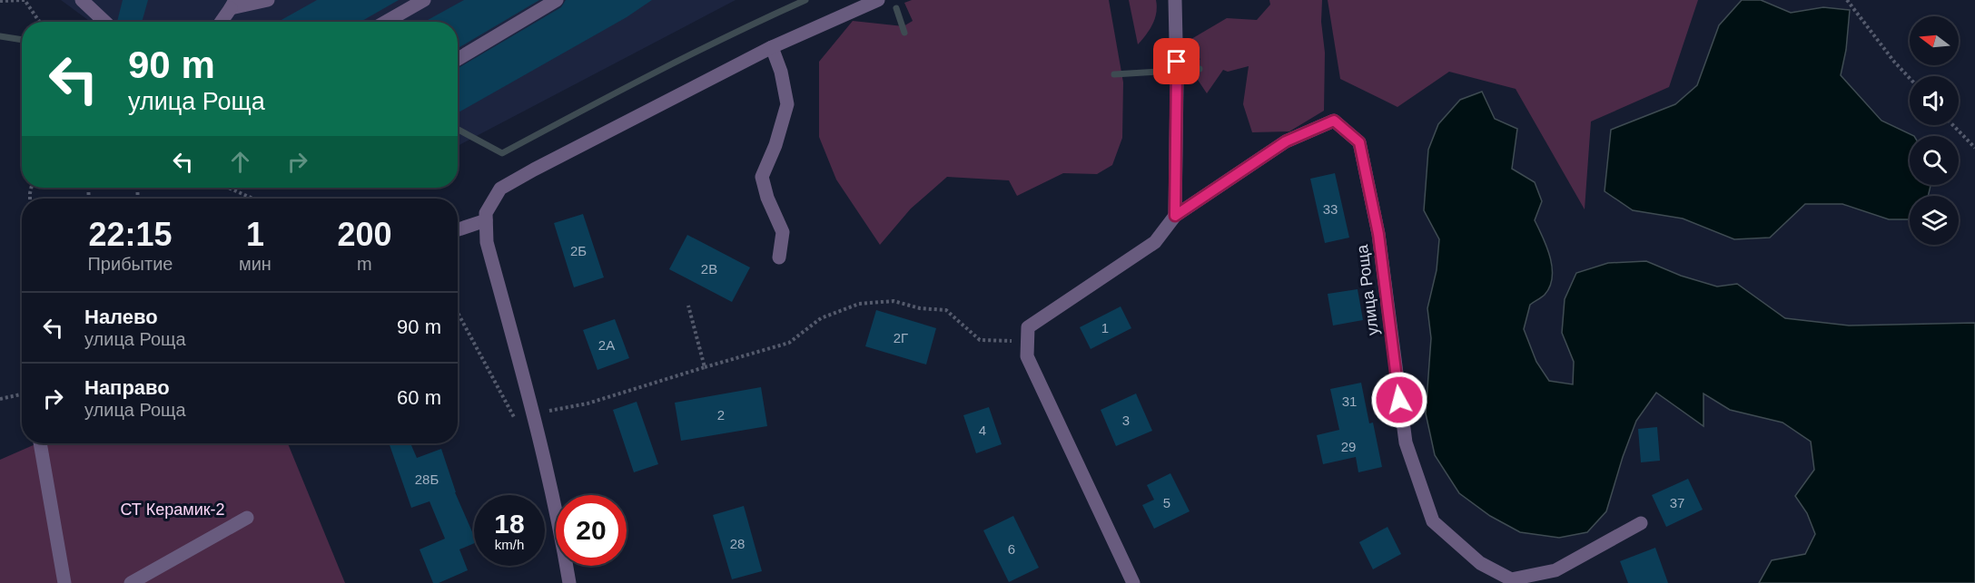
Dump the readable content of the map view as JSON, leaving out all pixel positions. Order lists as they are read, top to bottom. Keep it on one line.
{"streets":{"street":["улица Роща"]},"parks":["СТ Керамик-2"],"house_numbers":["33","2Б","2В","1","2Г","2А","31","2","3","4","29","28Б","5","37","28","6"],"north":"left","page":{"turn":["90 m","улица Роща"],"eta":["22:15","Прибытие","1","мин","200","m"],"list":[{"name":"Налево","note":"улица Роща","value":"90 m"},{"name":"Направо","note":"улица Роща","value":"60 m"}],"speed":"18 km/h","limit":"20"}}
